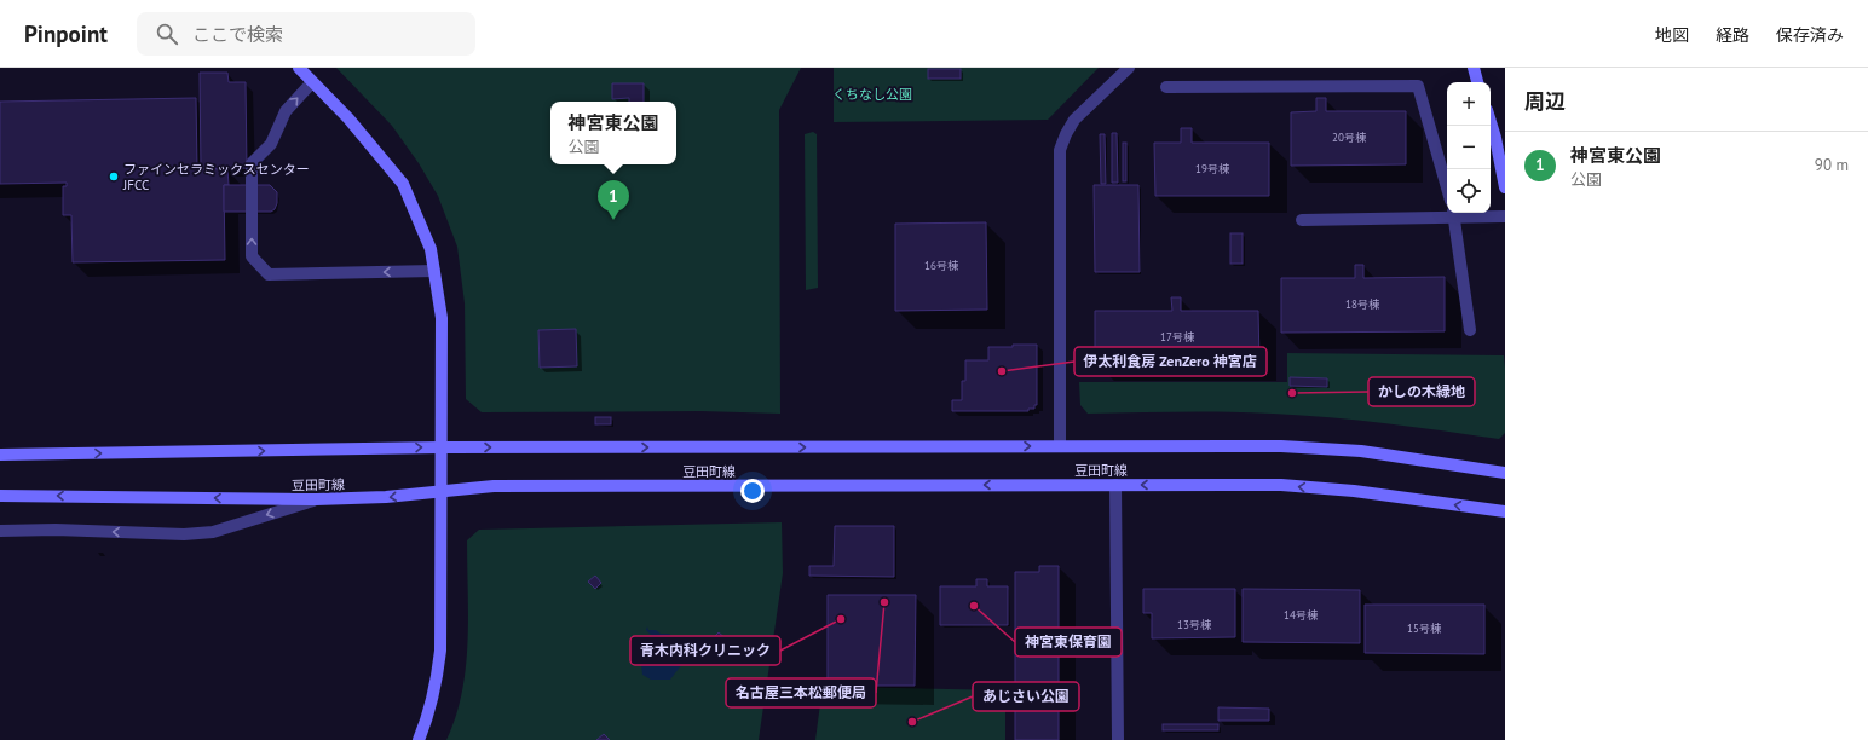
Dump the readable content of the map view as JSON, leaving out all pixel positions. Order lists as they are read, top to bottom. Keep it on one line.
{"streets":{"street":["豆田町線"]},"parks":["くちなし公園"],"places":["ファインセラミックスセンター JFCC","伊太利食房 ZenZero 神宮店","かしの木緑地","名古屋三本松郵便局","神宮東保育園","青木内科クリニック","あじさい公園"],"house_numbers":["20号棟","19号棟","16号棟","18号棟","17号棟","14号棟","13号棟","15号棟"],"page":{"header":"Pinpoint","search":"ここで検索","nav":["地図","経路","保存済み"],"heading":"周辺","map_buttons":["+","−"],"popup":["神宮東公園","公園"],"list":[{"mark":"1","name":"神宮東公園","note":"公園","value":"90 m"}],"pins":"1"}}
